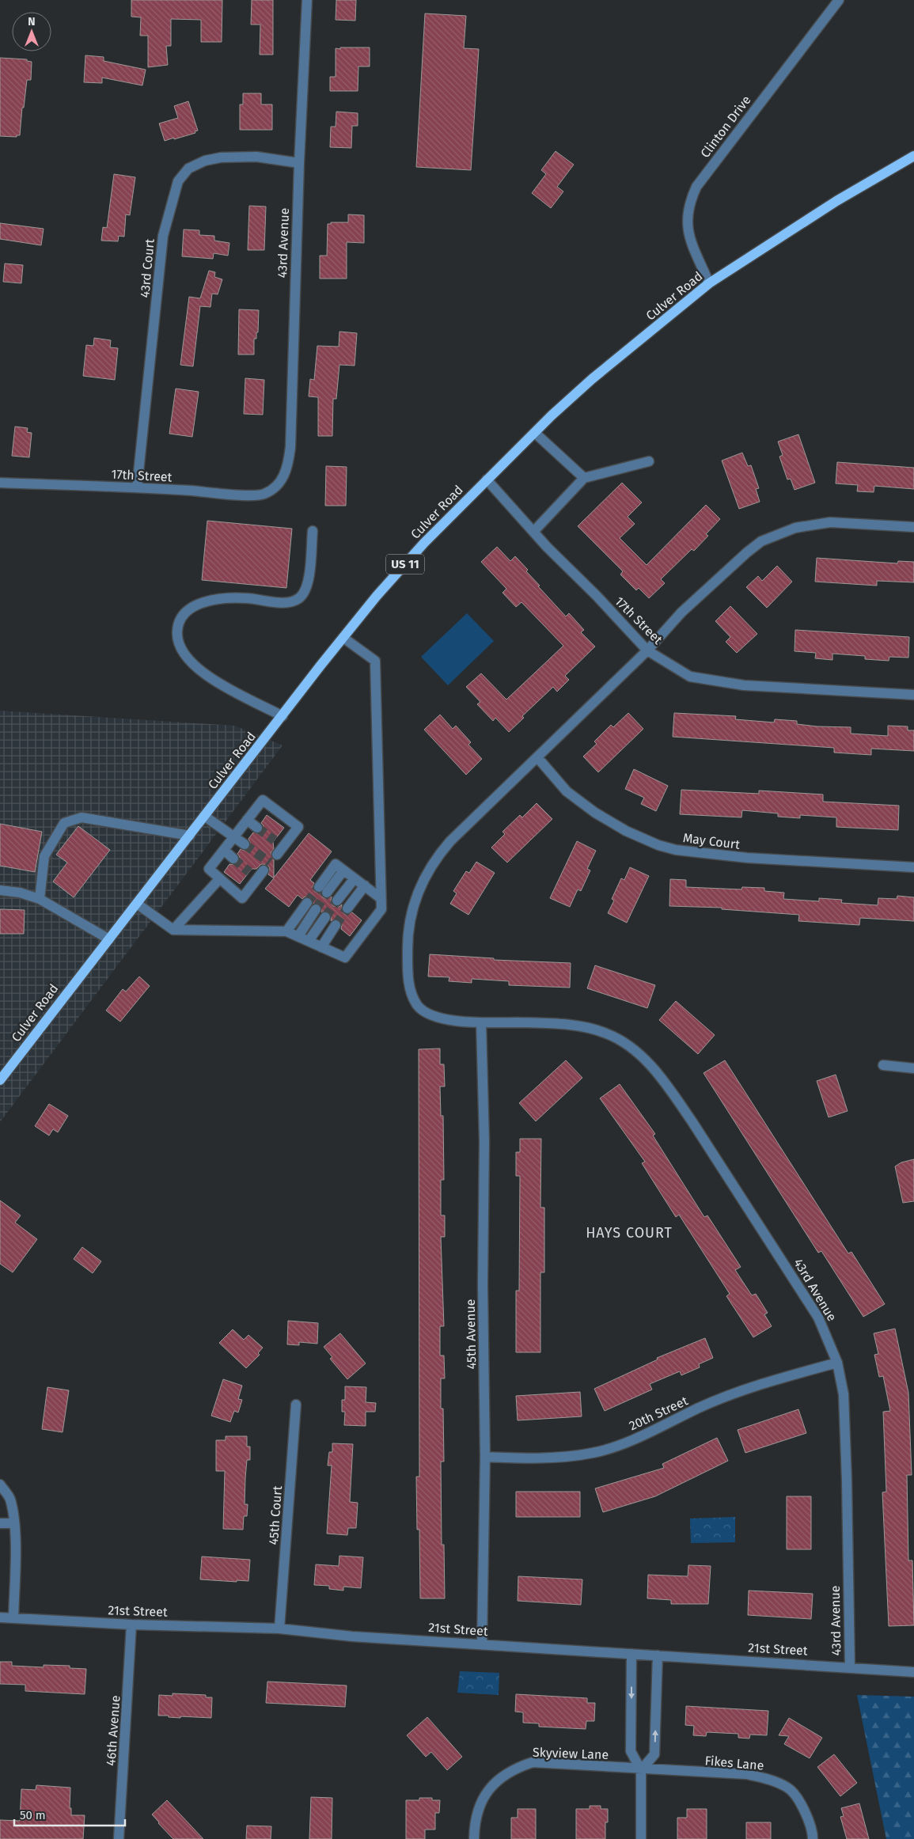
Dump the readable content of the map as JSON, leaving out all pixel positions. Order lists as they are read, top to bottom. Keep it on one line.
{"streets":{"main road":["Culver Road","US 11"],"street":["Clinton Drive","43rd Avenue","43rd Court","17th Street","May Court","45th Avenue","20th Street","45th Court","21st Street","46th Avenue","Skyview Lane","Fikes Lane"]},"crossings":[["Clinton Drive","Culver Road"],["43rd Avenue","43rd Court"],["43rd Avenue","17th Street"],["43rd Avenue","May Court"],["43rd Avenue","45th Avenue"],["43rd Avenue","20th Street"],["43rd Avenue","21st Street"],["43rd Court","17th Street"],["Culver Road","17th Street"],["45th Avenue","20th Street"],["45th Avenue","21st Street"],["45th Court","21st Street"],["21st Street","46th Avenue"],["Skyview Lane","Fikes Lane"]],"districts":["HAYS COURT"],"scale_bar":"50 m","north":"top"}
